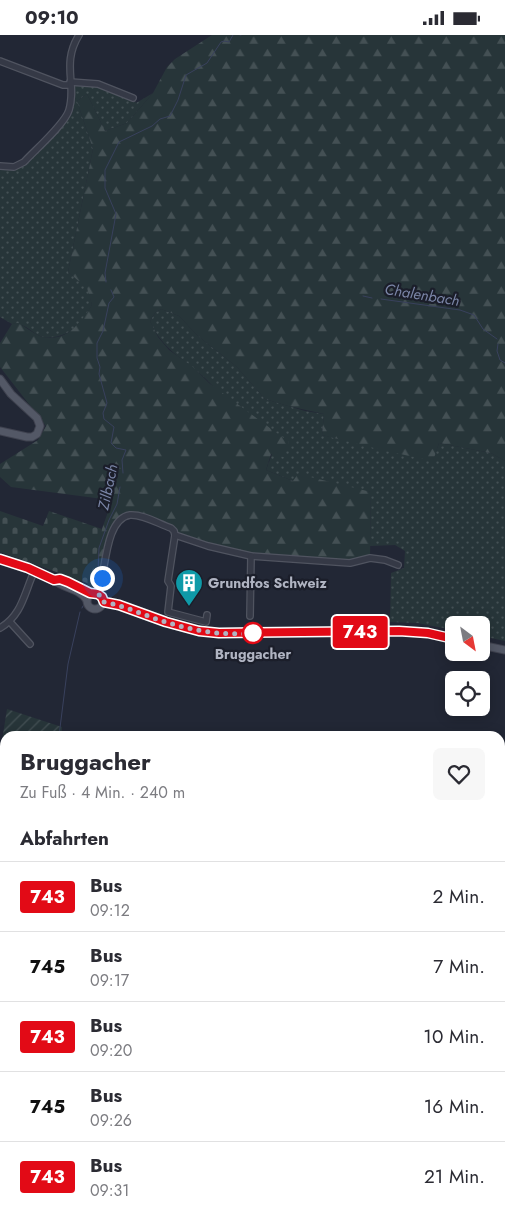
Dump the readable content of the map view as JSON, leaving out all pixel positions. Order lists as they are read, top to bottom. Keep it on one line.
{"water":["Chalenbach","Zilbach"],"places":{"building":["Grundfos Schweiz"],"other":["Bruggacher"]},"lines":["bus line 743"],"north":"bottom right","page":{"status":"09:10","on_map":"743","heading":[["Bruggacher","Zu Fuß · 4 Min. · 240 m"],"Abfahrten"],"list":[{"mark":"743","name":"Bus","note":"09:12","value":"2 Min."},{"mark":"745","name":"Bus","note":"09:17","value":"7 Min."},{"mark":"743","name":"Bus","note":"09:20","value":"10 Min."},{"mark":"745","name":"Bus","note":"09:26","value":"16 Min."},{"mark":"743","name":"Bus","note":"09:31","value":"21 Min."}]}}
